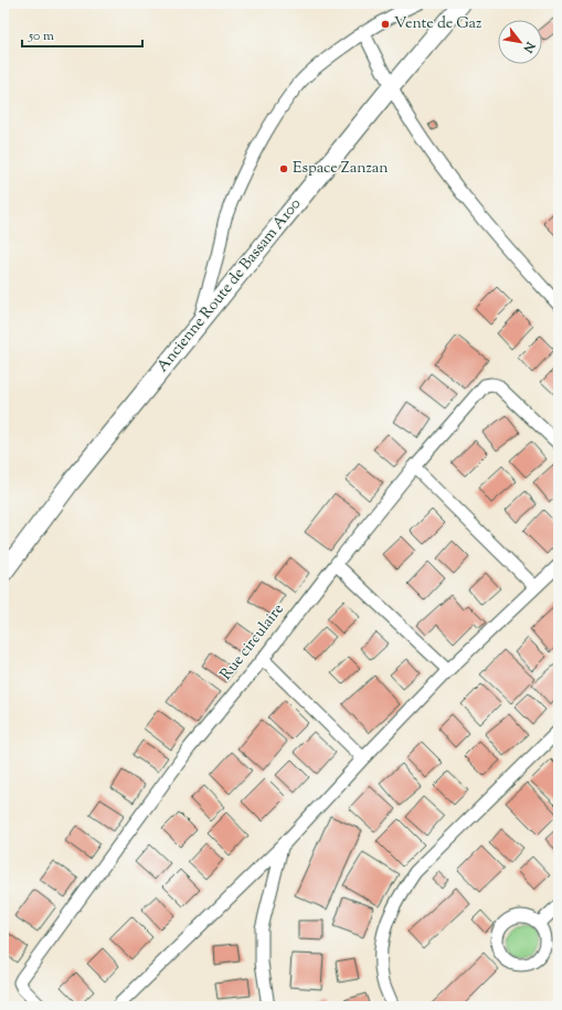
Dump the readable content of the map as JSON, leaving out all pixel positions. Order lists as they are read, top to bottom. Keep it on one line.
{"streets":{"main road":["Ancienne Route de Bassam A100"],"street":["Rue circulaire"]},"places":["Vente de Gaz","Espace Zanzan"],"scale_bar":"50 m","north":"bottom right"}
